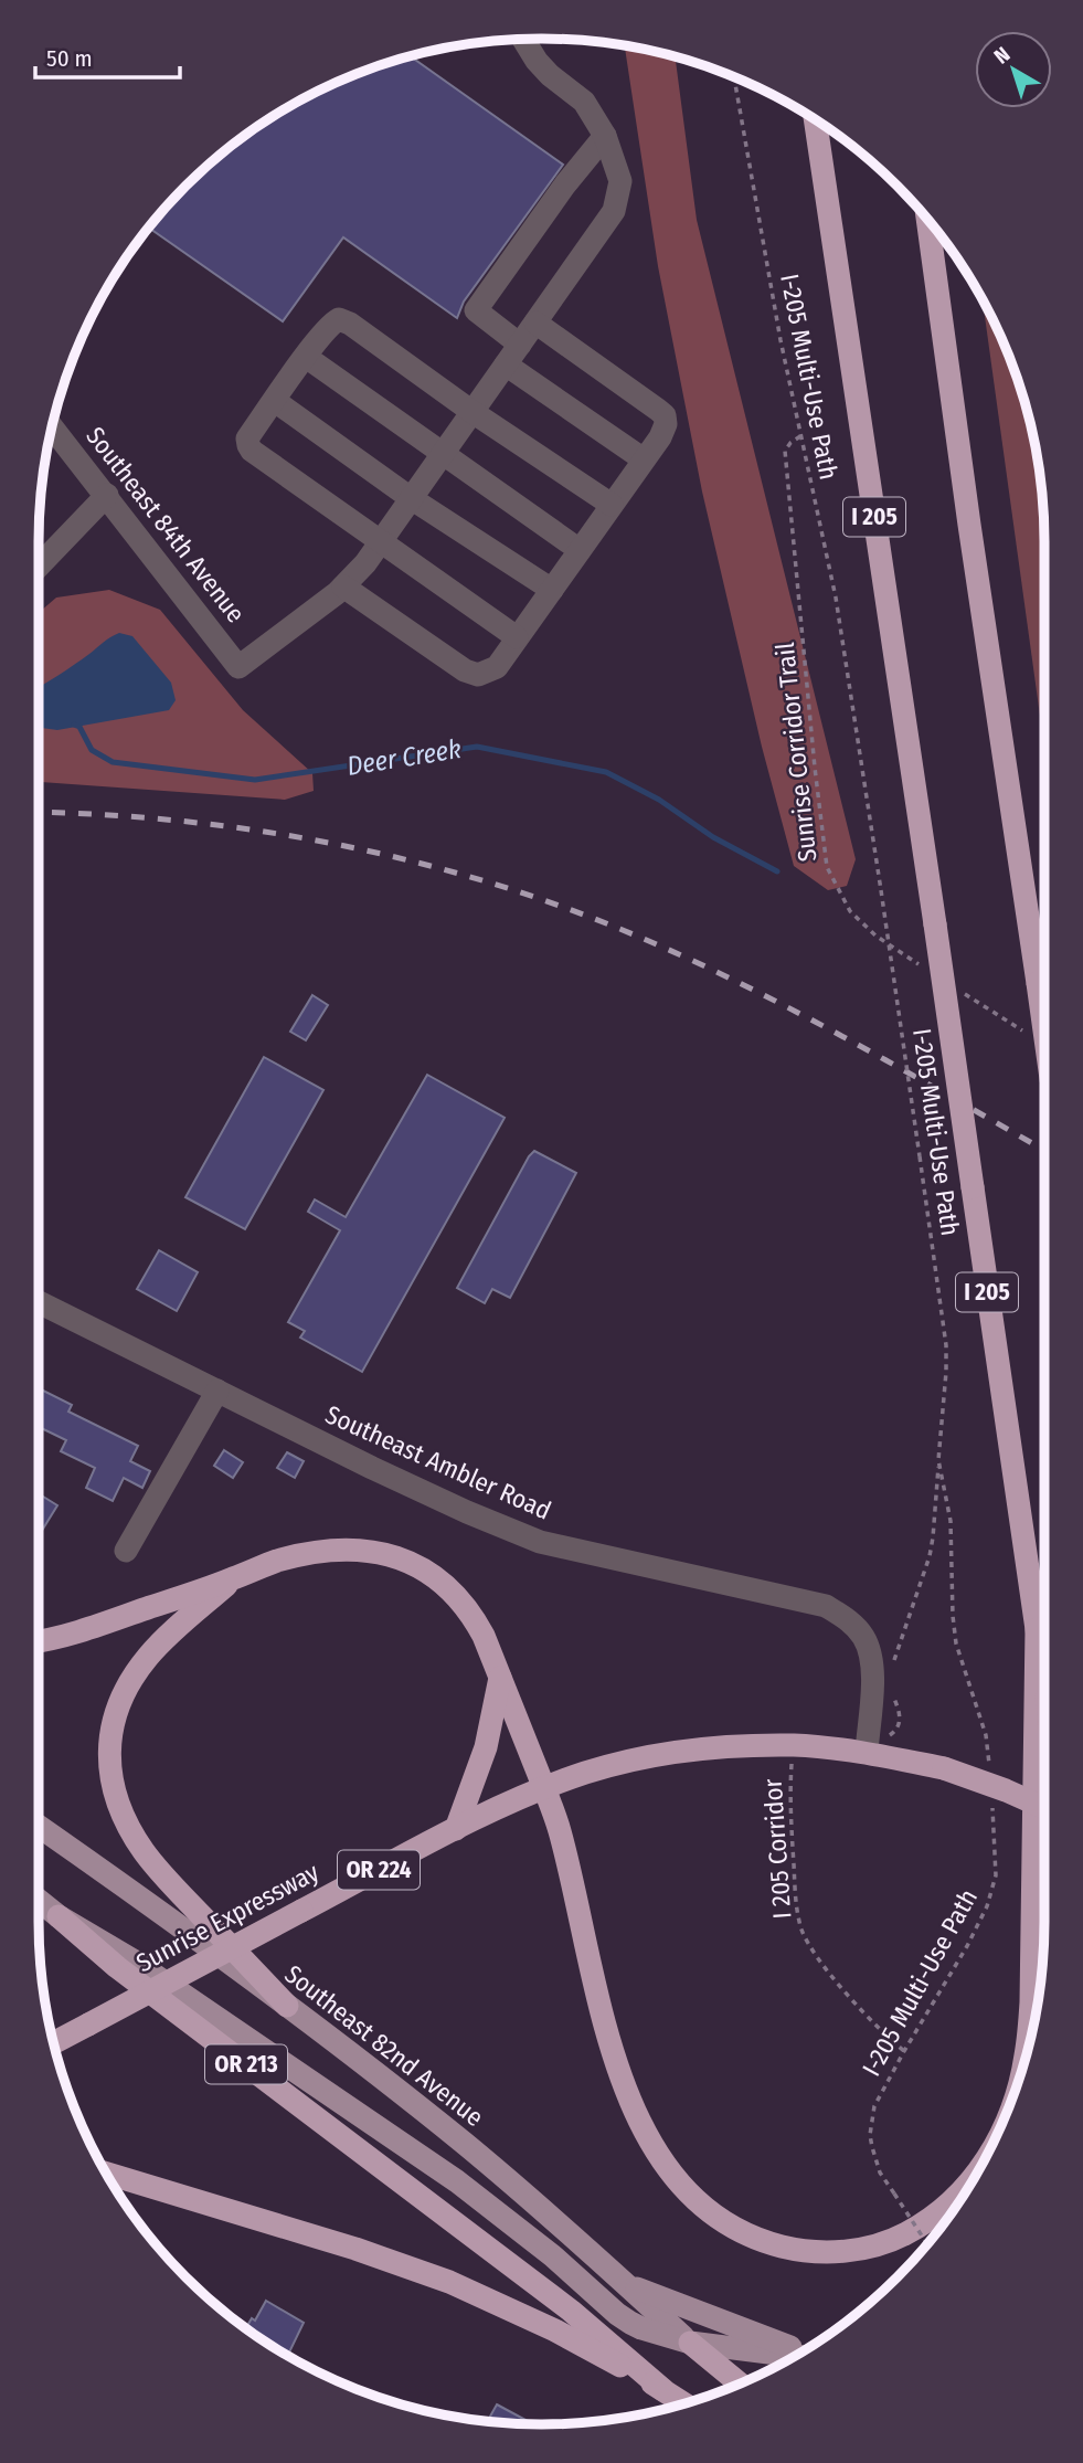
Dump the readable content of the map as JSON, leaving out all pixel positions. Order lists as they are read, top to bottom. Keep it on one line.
{"streets":{"highway":["I 205","OR 224","Sunrise Expressway","OR 213"],"main road":["Southeast 82nd Avenue"],"street":["Southeast 84th Avenue","Southeast Ambler Road"],"path":["I-205 Multi-Use Path","Sunrise Corridor Trail","I 205 Corridor"]},"crossings":[["I-205 Multi-Use Path","Sunrise Corridor Trail"],["I-205 Multi-Use Path","I 205 Corridor"],["Southeast Ambler Road","Sunrise Expressway"],["I 205 Corridor","Sunrise Expressway"],["Southeast 82nd Avenue","OR 213"]],"water":["Deer Creek"],"scale_bar":"50 m","north":"top left"}
